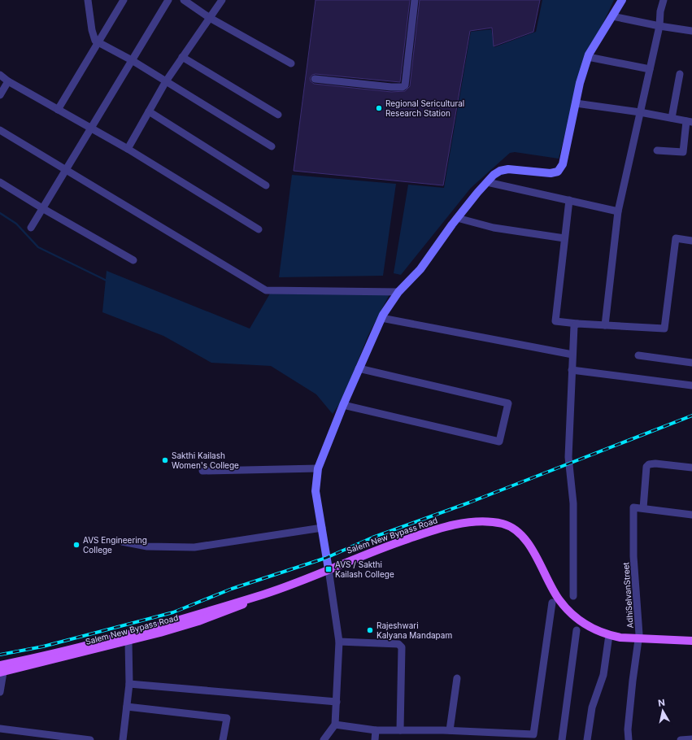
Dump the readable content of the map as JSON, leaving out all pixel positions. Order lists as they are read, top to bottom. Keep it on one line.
{"streets":{"main road":["Salem New Bypass Road"],"street":["AdhiSelvanStreet"]},"crossings":[["Salem New Bypass Road","AdhiSelvanStreet"]],"places":{"other":["Regional Sericultural Research Station","Sakthi Kailash Women's College","AVS Engineering College","Rajeshwari Kalyana Mandapam"],"transit":["AVS / Sakthi Kailash College"]},"north":"top"}
